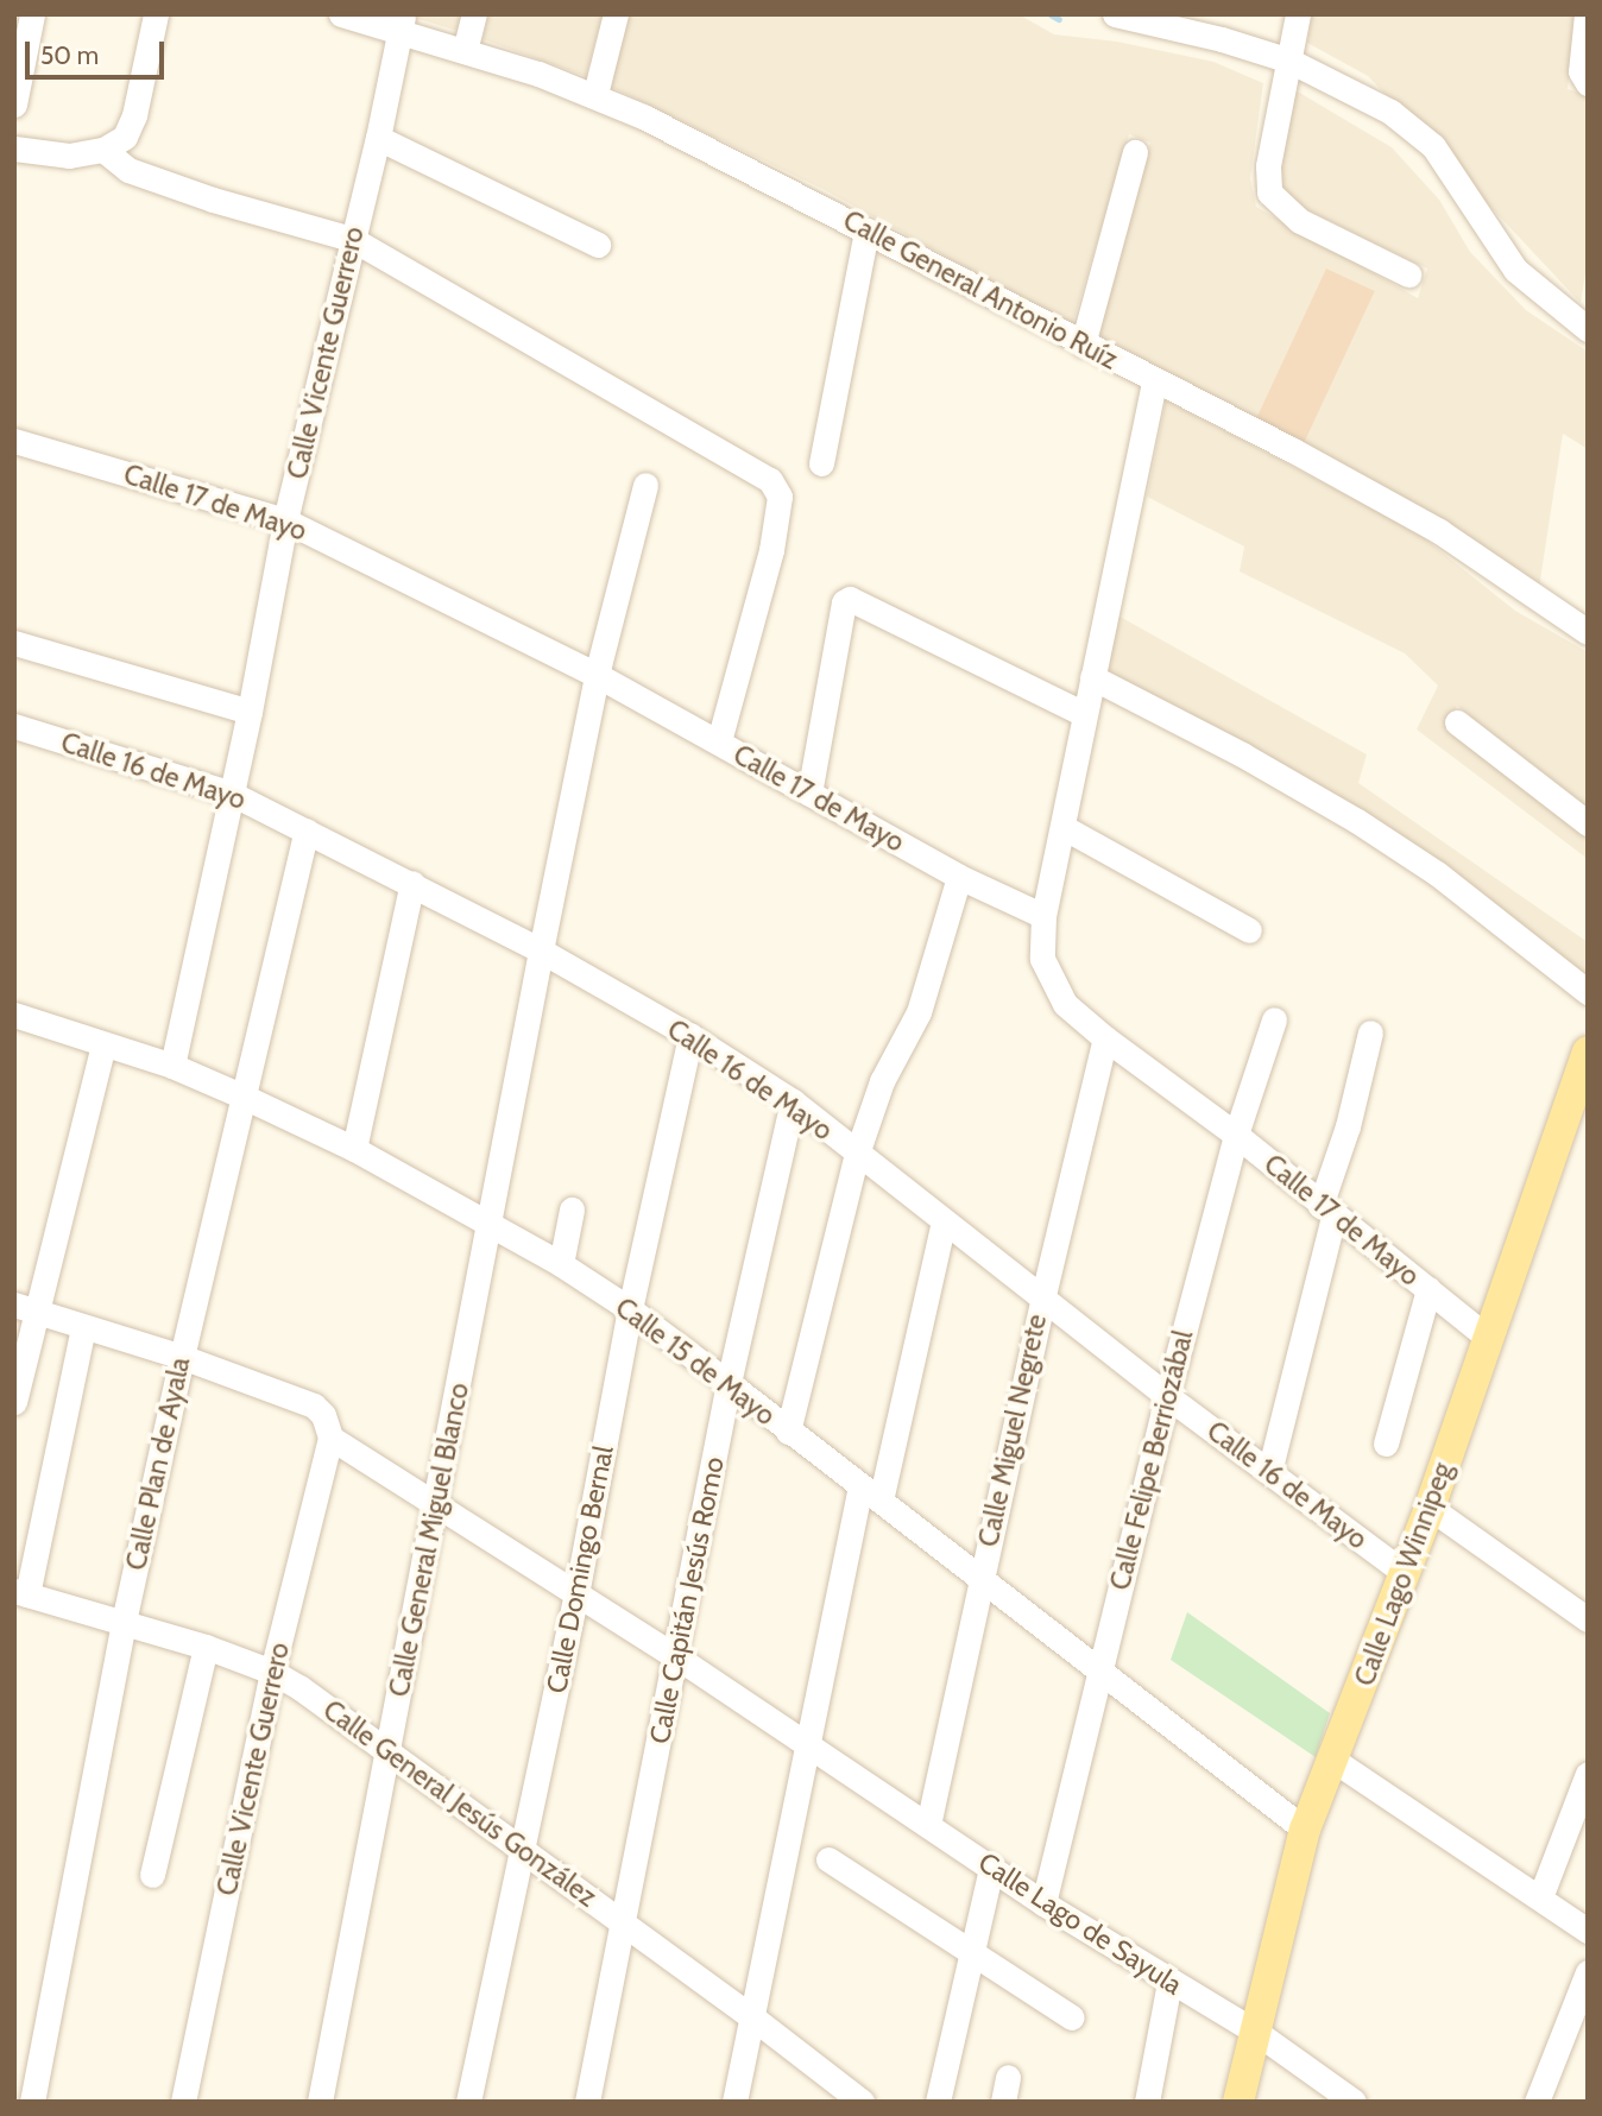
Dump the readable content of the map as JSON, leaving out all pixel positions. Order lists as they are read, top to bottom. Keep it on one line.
{"streets":{"main road":["Calle Lago Winnipeg"],"street":["Calle General Antonio Ruíz","Calle Vicente Guerrero","Calle 17 de Mayo","Calle 16 de Mayo","Calle 15 de Mayo","Calle Miguel Negrete","Calle Felipe Berriozábal","Calle Plan de Ayala","Calle General Miguel Blanco","Calle Domingo Bernal","Calle Capitán Jesús Romo","Calle General Jesús González","Calle Lago de Sayula"]},"crossings":[["Calle General Antonio Ruíz","Calle Vicente Guerrero"],["Calle Vicente Guerrero","Calle 17 de Mayo"],["Calle Vicente Guerrero","Calle 16 de Mayo"],["Calle Vicente Guerrero","Calle 15 de Mayo"],["Calle Vicente Guerrero","Calle General Jesús González"],["Calle Vicente Guerrero","Calle Lago de Sayula"],["Calle 17 de Mayo","Calle Miguel Negrete"],["Calle 17 de Mayo","Calle Felipe Berriozábal"],["Calle 17 de Mayo","Calle General Miguel Blanco"],["Calle 17 de Mayo","Calle Lago Winnipeg"],["Calle 16 de Mayo","Calle Miguel Negrete"],["Calle 16 de Mayo","Calle Felipe Berriozábal"],["Calle 16 de Mayo","Calle Plan de Ayala"],["Calle 16 de Mayo","Calle General Miguel Blanco"],["Calle 16 de Mayo","Calle Domingo Bernal"],["Calle 16 de Mayo","Calle Lago Winnipeg"],["Calle 16 de Mayo","Calle Capitán Jesús Romo"],["Calle 15 de Mayo","Calle Miguel Negrete"],["Calle 15 de Mayo","Calle Felipe Berriozábal"],["Calle 15 de Mayo","Calle Plan de Ayala"],["Calle 15 de Mayo","Calle General Miguel Blanco"],["Calle 15 de Mayo","Calle Domingo Bernal"],["Calle 15 de Mayo","Calle Lago Winnipeg"],["Calle 15 de Mayo","Calle Capitán Jesús Romo"],["Calle Miguel Negrete","Calle Lago de Sayula"],["Calle Felipe Berriozábal","Calle Lago de Sayula"],["Calle Plan de Ayala","Calle General Jesús González"],["Calle General Miguel Blanco","Calle General Jesús González"],["Calle General Miguel Blanco","Calle Lago de Sayula"],["Calle Domingo Bernal","Calle General Jesús González"],["Calle Domingo Bernal","Calle Lago de Sayula"],["Calle Lago Winnipeg","Calle Lago de Sayula"],["Calle Capitán Jesús Romo","Calle General Jesús González"],["Calle Capitán Jesús Romo","Calle Lago de Sayula"]],"scale_bar":"50 m"}
